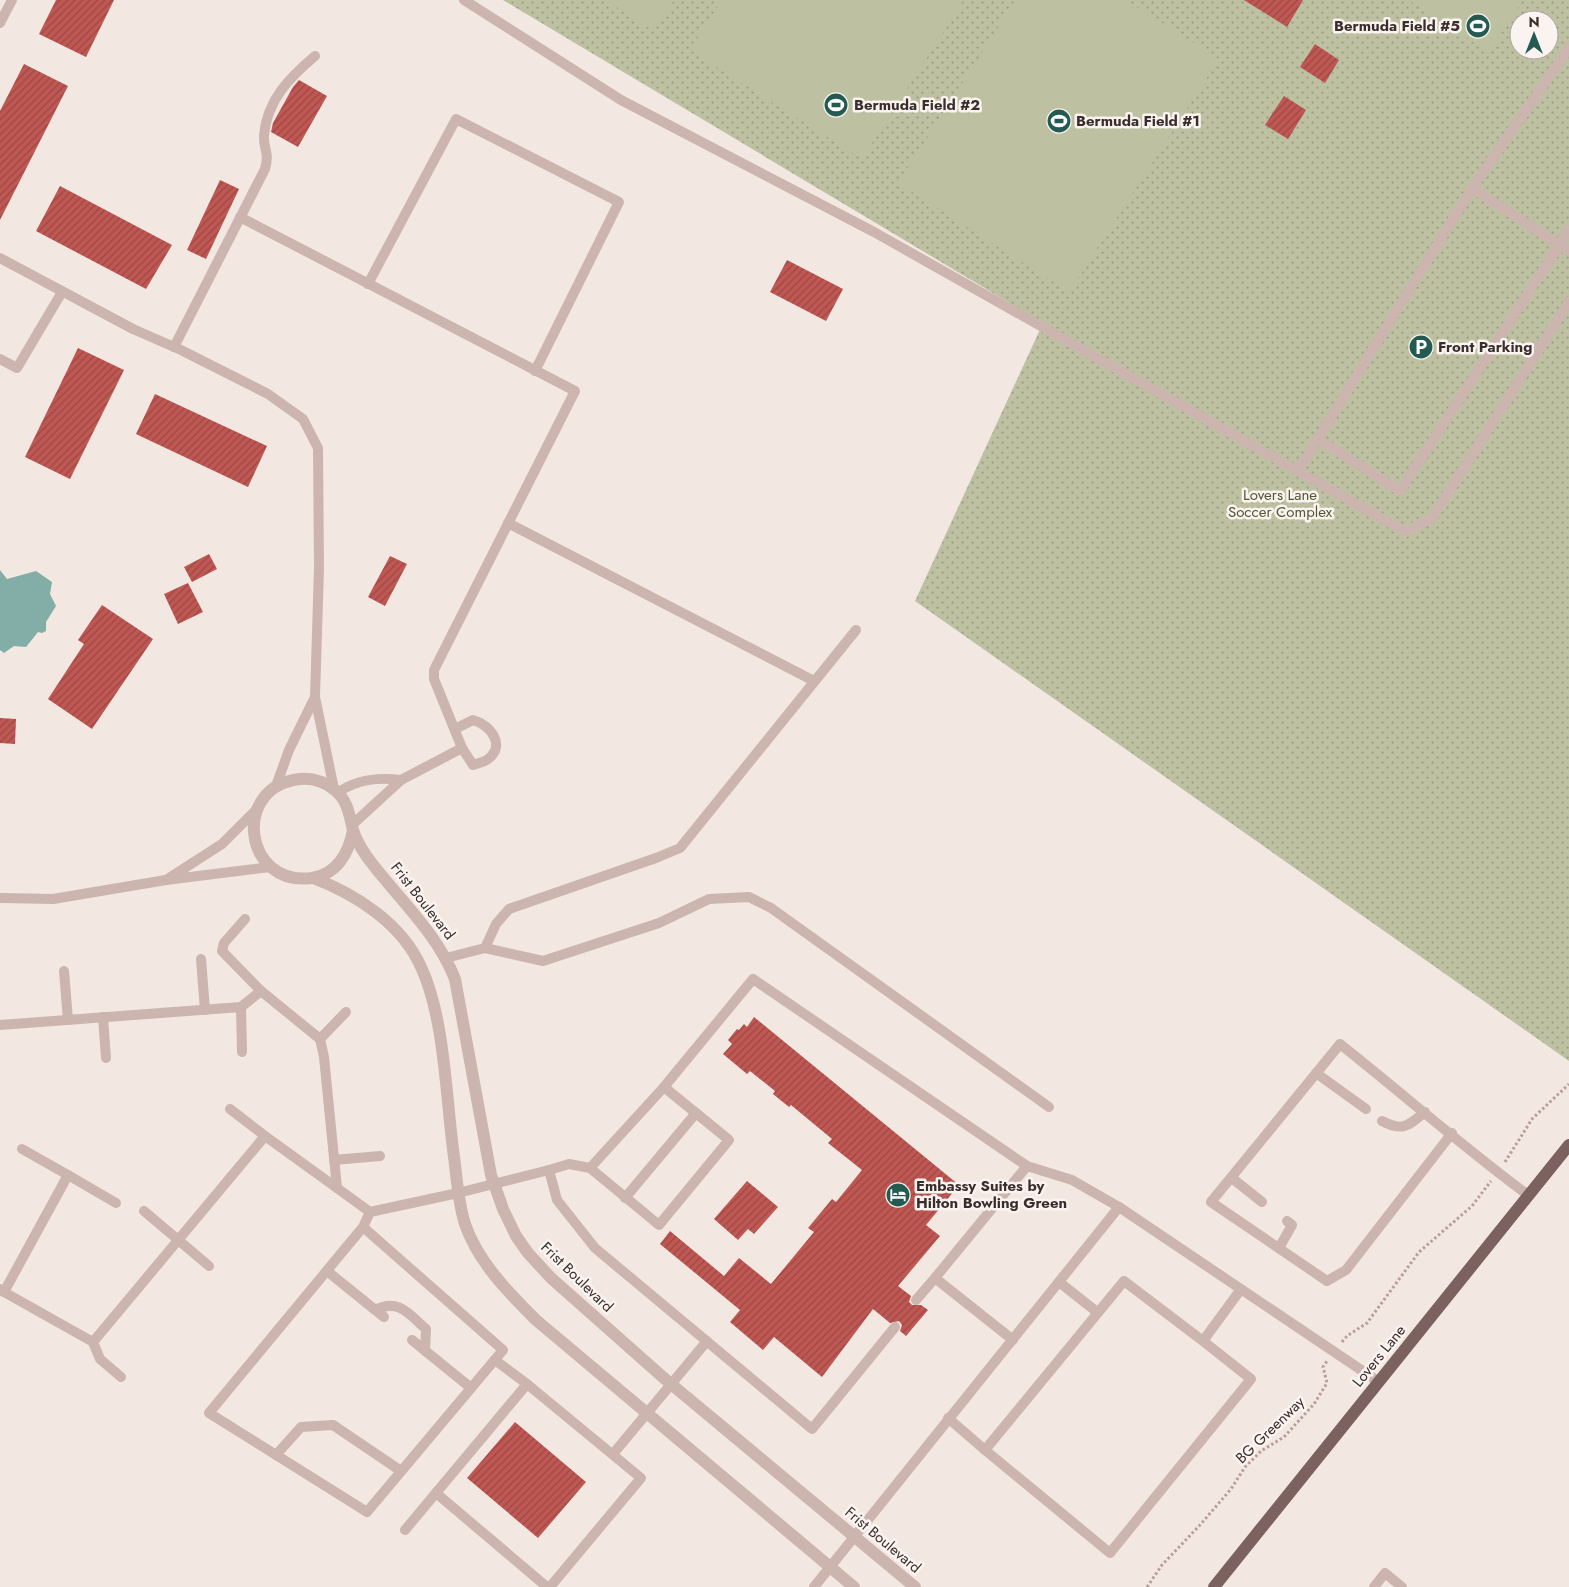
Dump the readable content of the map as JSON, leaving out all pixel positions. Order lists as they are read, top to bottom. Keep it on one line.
{"streets":{"main road":["Lovers Lane"],"street":["Frist Boulevard"],"path":["BG Greenway"]},"parks":["Lovers Lane Soccer Complex"],"places":{"sports":["Bermuda Field #5","Bermuda Field #2","Bermuda Field #1"],"parking":["Front Parking"],"hotel":["Embassy Suites by Hilton Bowling Green"]},"north":"top"}
